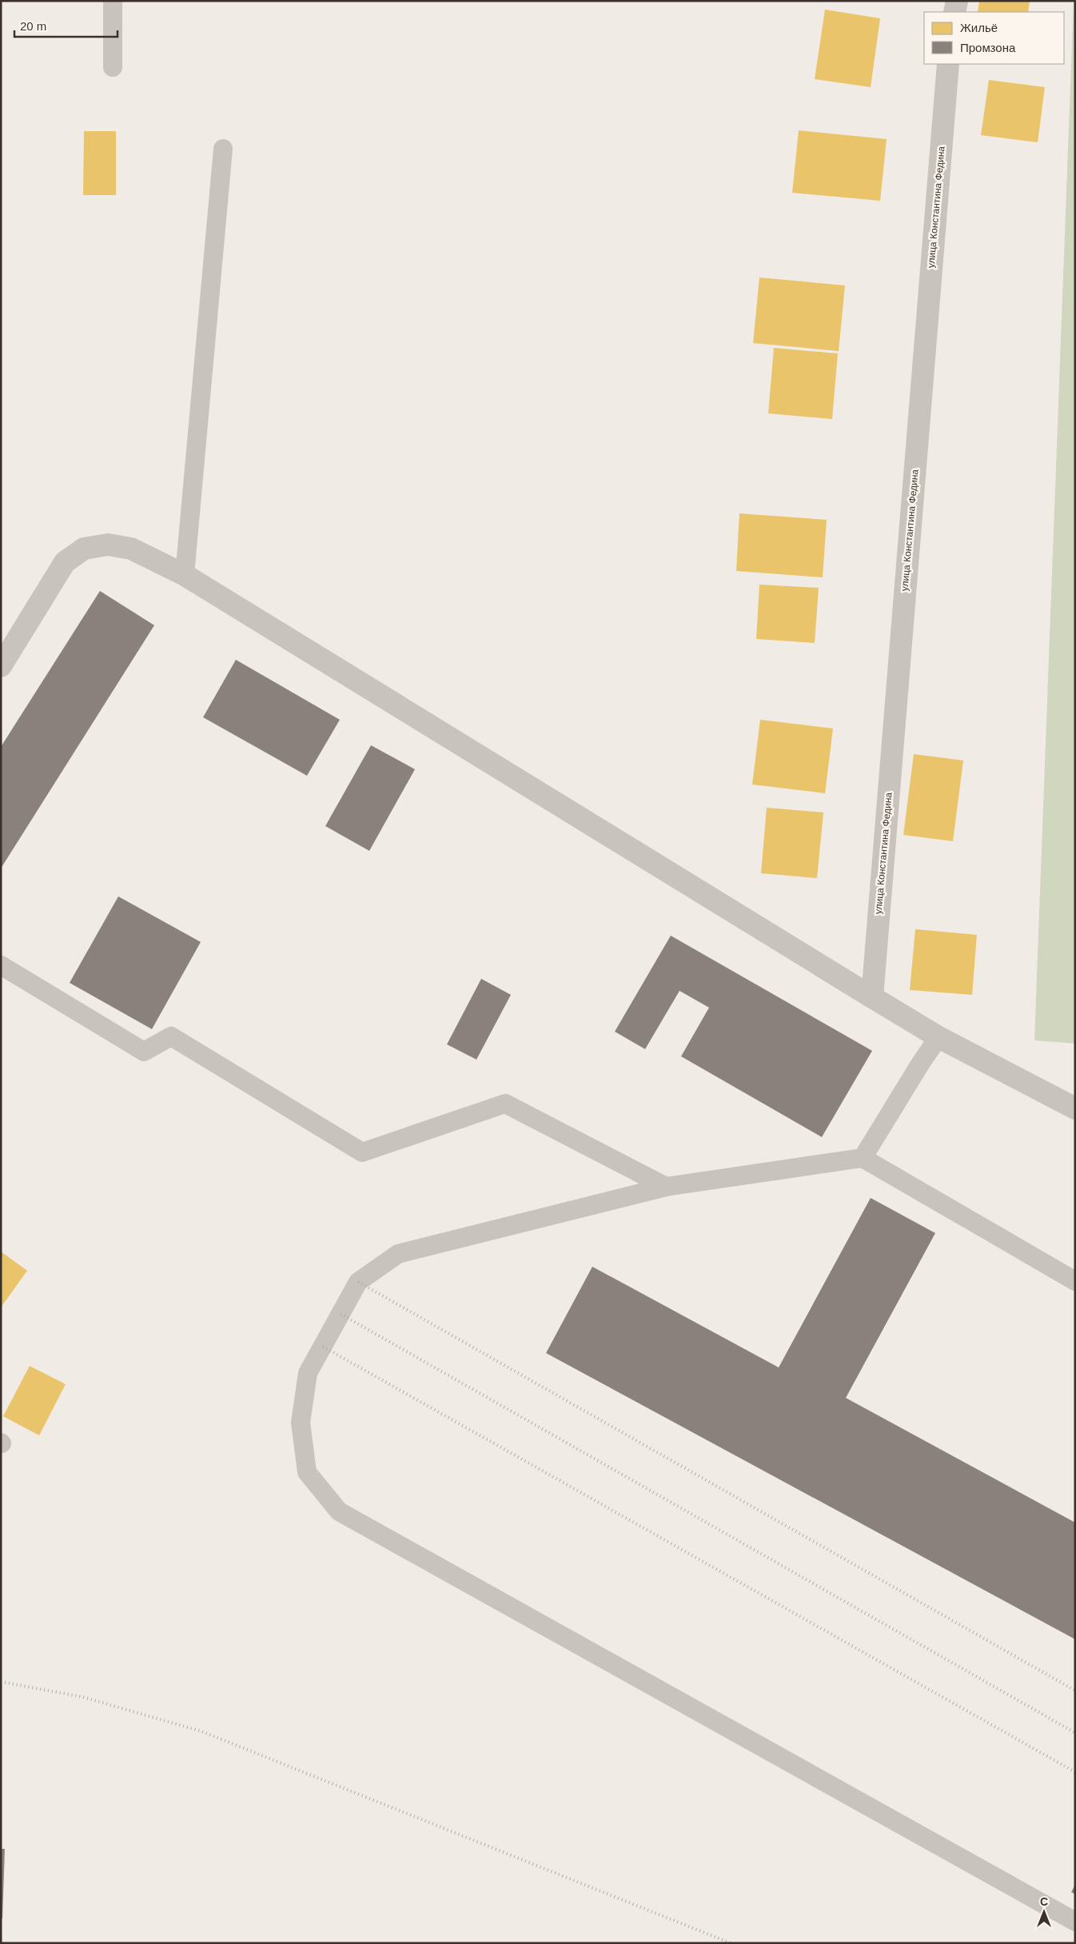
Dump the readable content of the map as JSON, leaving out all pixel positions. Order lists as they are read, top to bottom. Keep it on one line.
{"streets":{"street":["улица Константина Федина"]},"legend":["Жильё","Промзона"],"scale_bar":"20 m","north":"top"}
